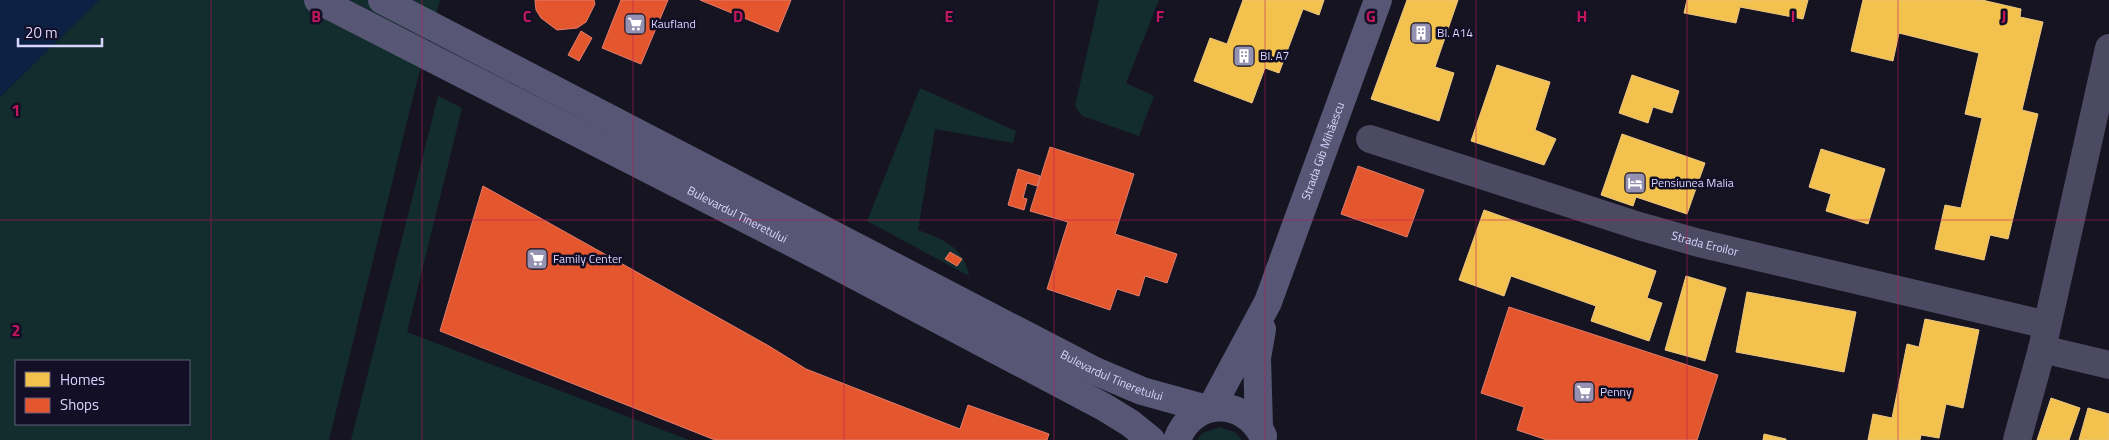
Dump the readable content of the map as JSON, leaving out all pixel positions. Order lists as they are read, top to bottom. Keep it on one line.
{"streets":{"main road":["Strada Gib Mihăescu","Bulevardul Tineretului"],"street":["Strada Eroilor"]},"crossings":[["Strada Gib Mihăescu","Bulevardul Tineretului"]],"places":{"supermarket":["Kaufland","Family Center","Penny"],"building":["Bl. A14","Bl. A7"],"hotel":["Pensiunea Malia"]},"legend":["Homes","Shops"],"scale_bar":"20 m","grid":{"columns":["B","C","D","E","F","G","H","I","J"],"rows":["1","2"]}}
